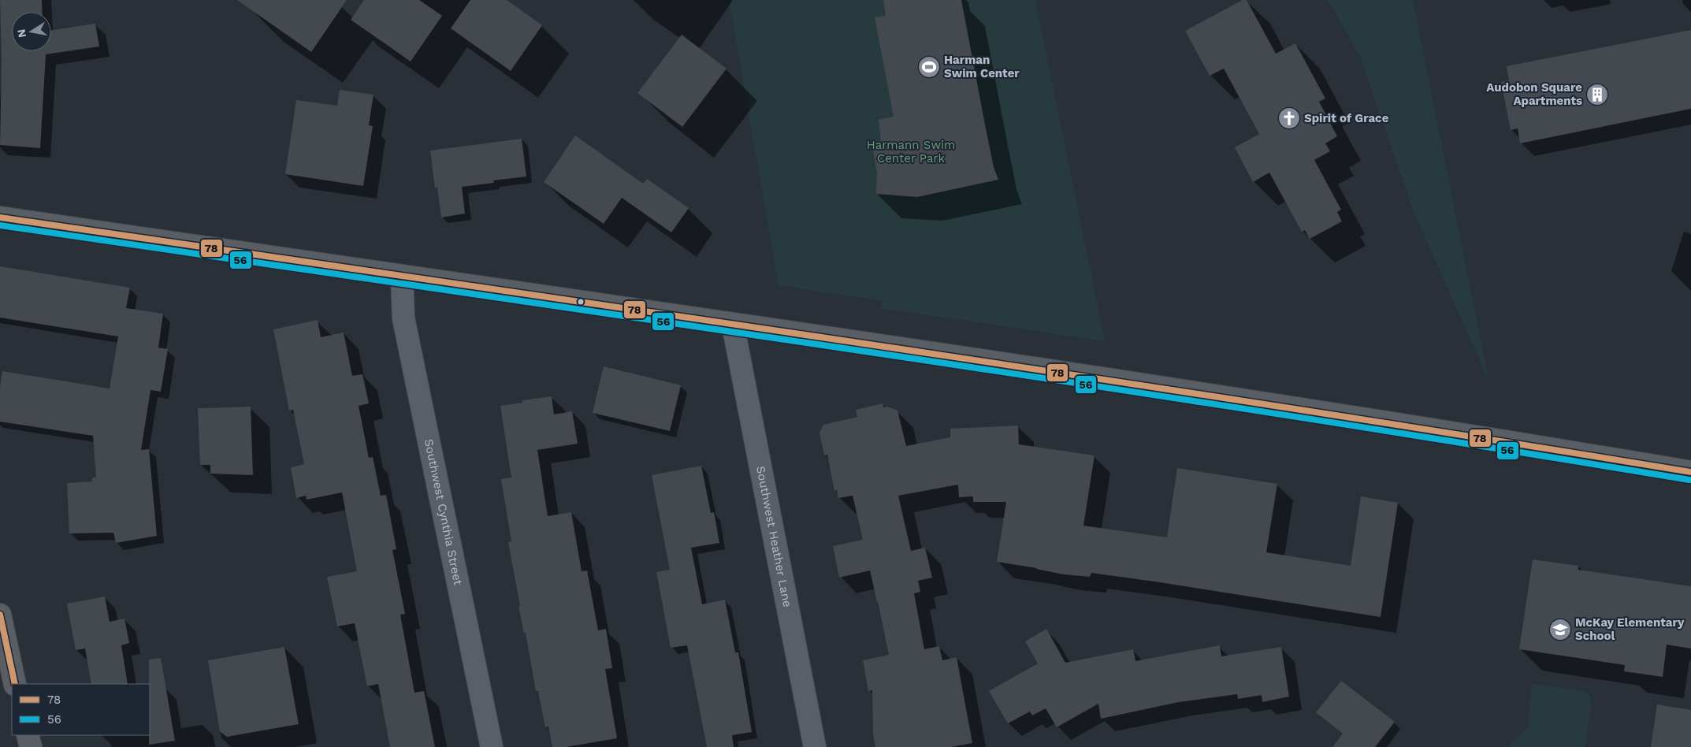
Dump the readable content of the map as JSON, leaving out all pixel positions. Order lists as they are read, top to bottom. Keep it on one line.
{"streets":{"street":["Southwest Cynthia Street","Southwest Heather Lane"]},"parks":["Harmann Swim Center Park"],"places":{"sports":["Harman Swim Center"],"building":["Audobon Square Apartments"],"church":["Spirit of Grace"],"school or university":["McKay Elementary School"]},"lines":["transit line 78","transit line 56"],"legend":["78","56"],"north":"left"}
